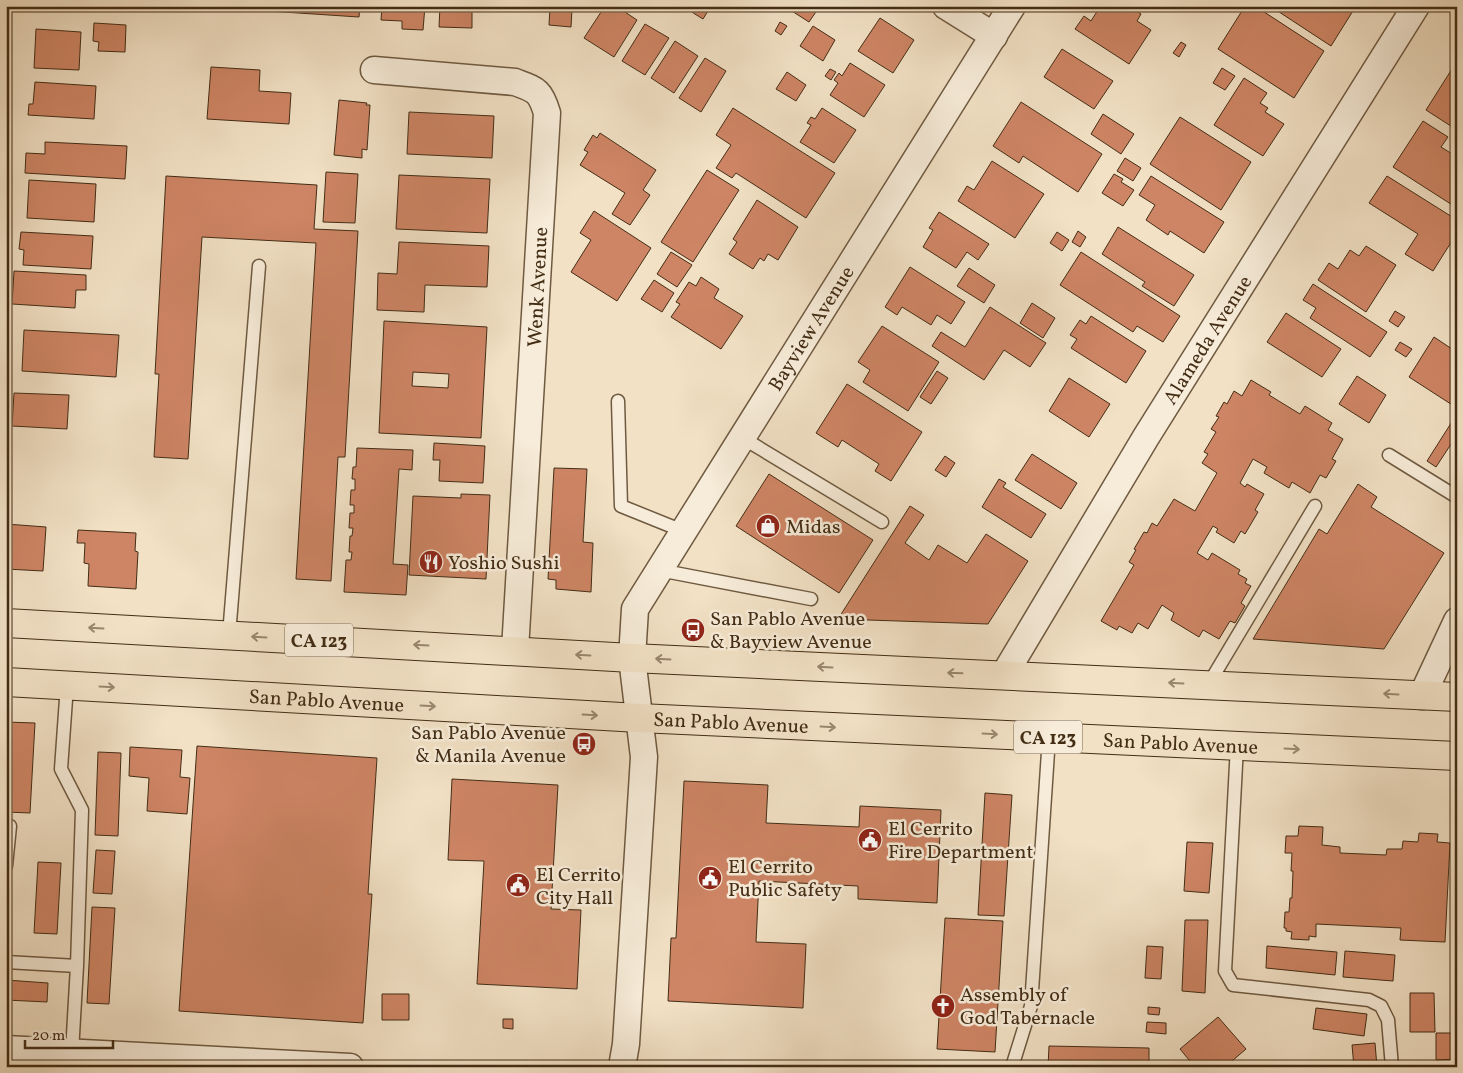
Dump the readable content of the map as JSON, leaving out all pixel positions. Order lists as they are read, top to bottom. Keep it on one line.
{"streets":{"main road":["CA 123","San Pablo Avenue"],"street":["Wenk Avenue","Bayview Avenue","Alameda Avenue"]},"crossings":[["Wenk Avenue","CA 123"],["Bayview Avenue","CA 123"],["Bayview Avenue","San Pablo Avenue"],["Alameda Avenue","CA 123"]],"places":{"shop":["Midas"],"restaurant":["Yoshio Sushi"],"bus stop":["San Pablo Avenue & Bayview Avenue","San Pablo Avenue & Manila Avenue"],"public building":["El Cerrito Fire Department","El Cerrito Public Safety","El Cerrito City Hall"],"church":["Assembly of God Tabernacle"]},"scale_bar":"20 m"}
